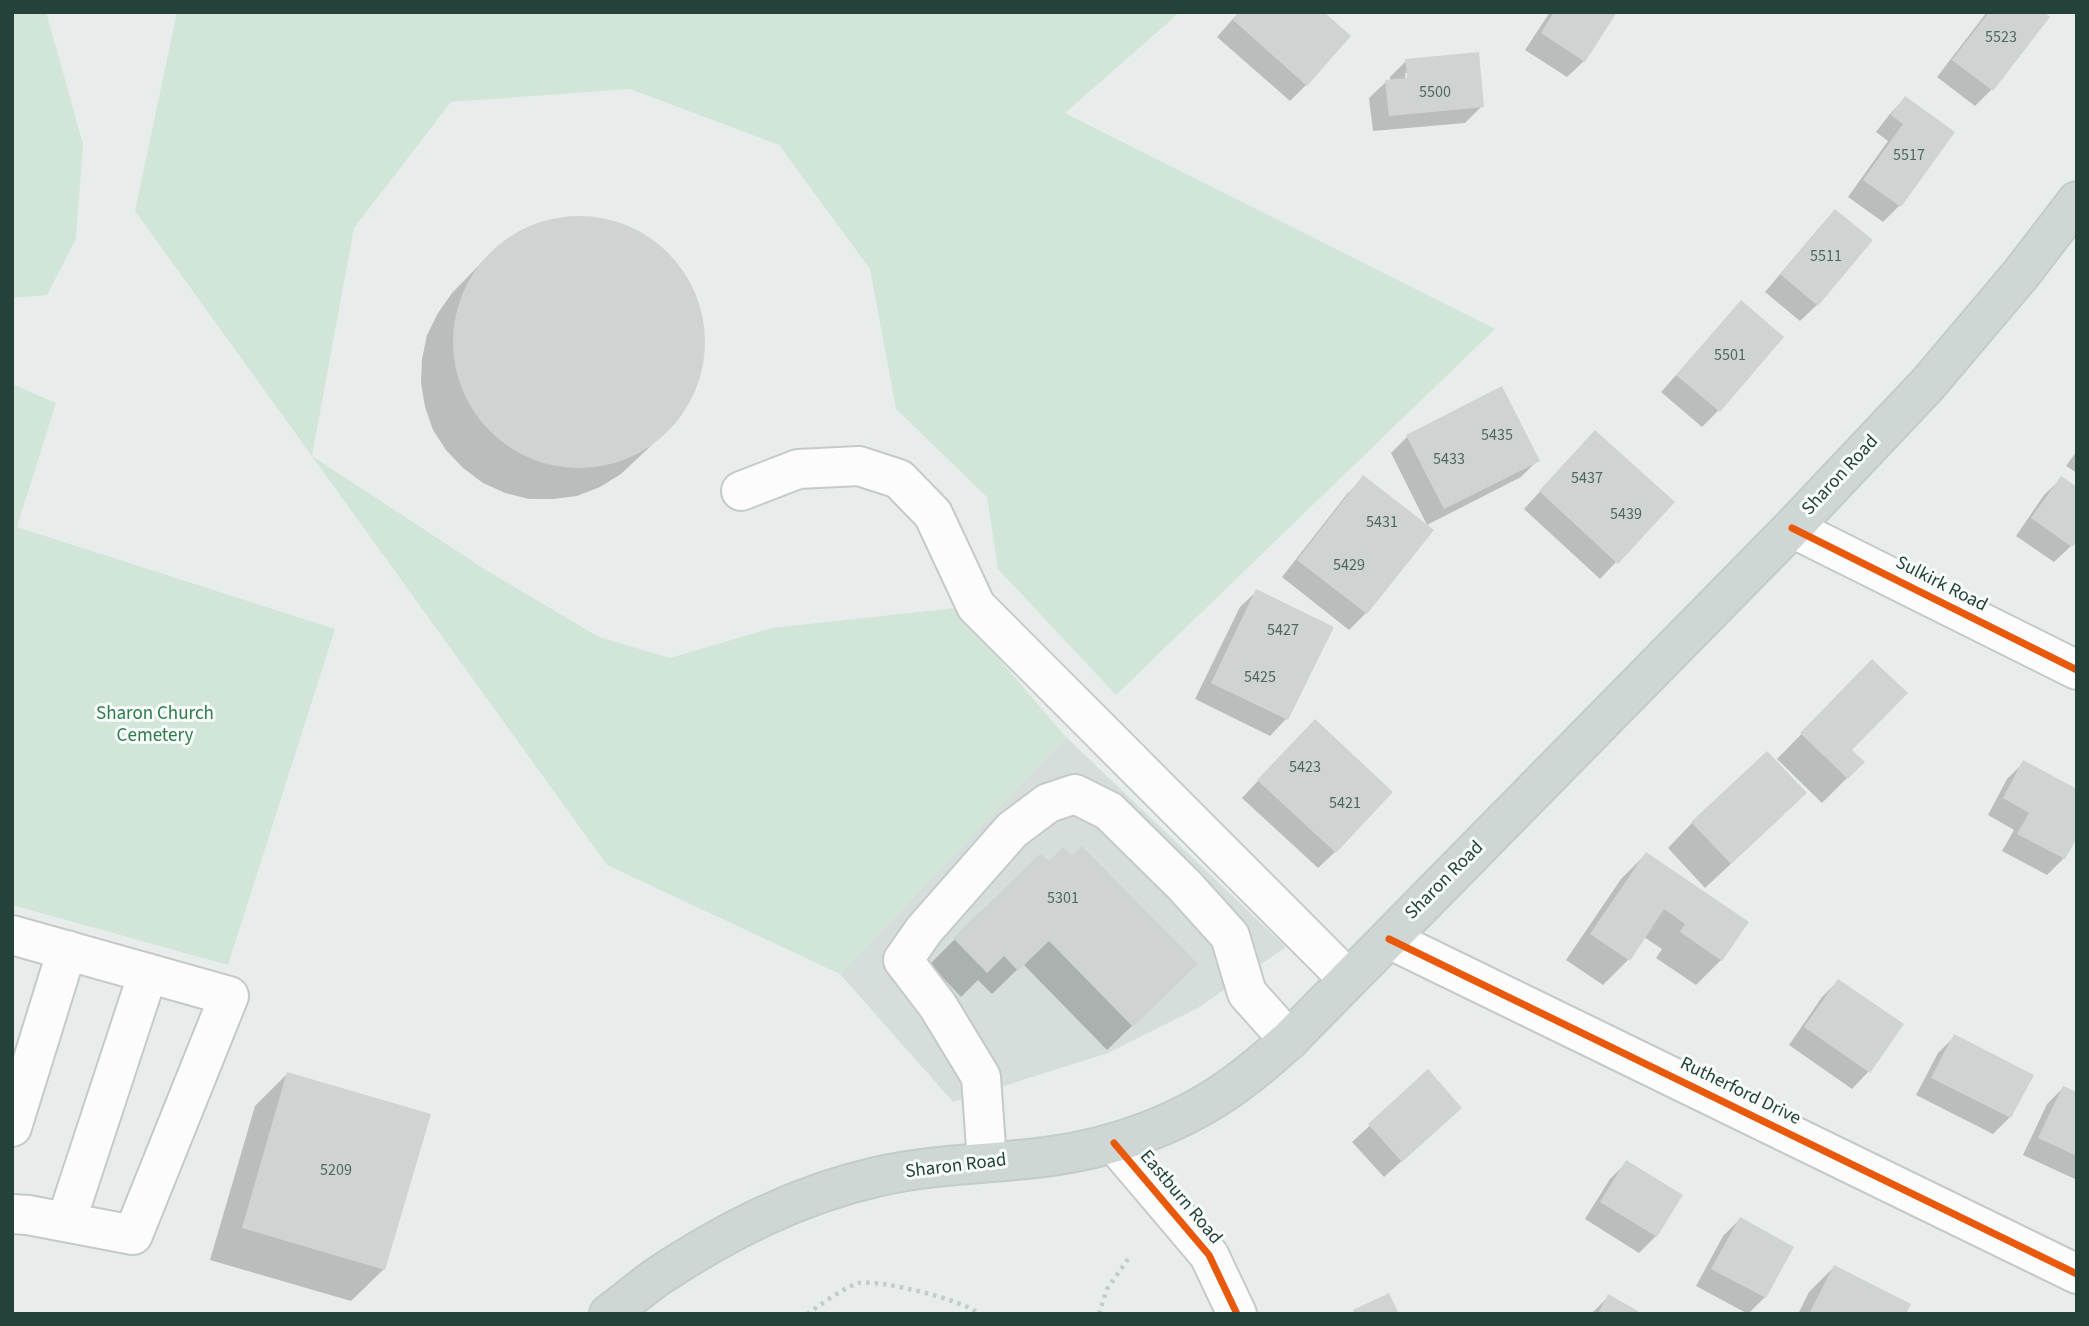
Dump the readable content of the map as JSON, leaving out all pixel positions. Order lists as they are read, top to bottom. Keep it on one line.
{"streets":{"main road":["Sharon Road"],"street":["Sulkirk Road","Rutherford Drive","Eastburn Road"]},"crossings":[["Sharon Road","Sulkirk Road"],["Sharon Road","Rutherford Drive"],["Sharon Road","Eastburn Road"]],"parks":["Sharon Church Cemetery"],"house_numbers":["5523","5500","5517","5511","5501","5435","5433","5437","5439","5431","5429","5427","5425","5423","5421","5301","5209"]}
